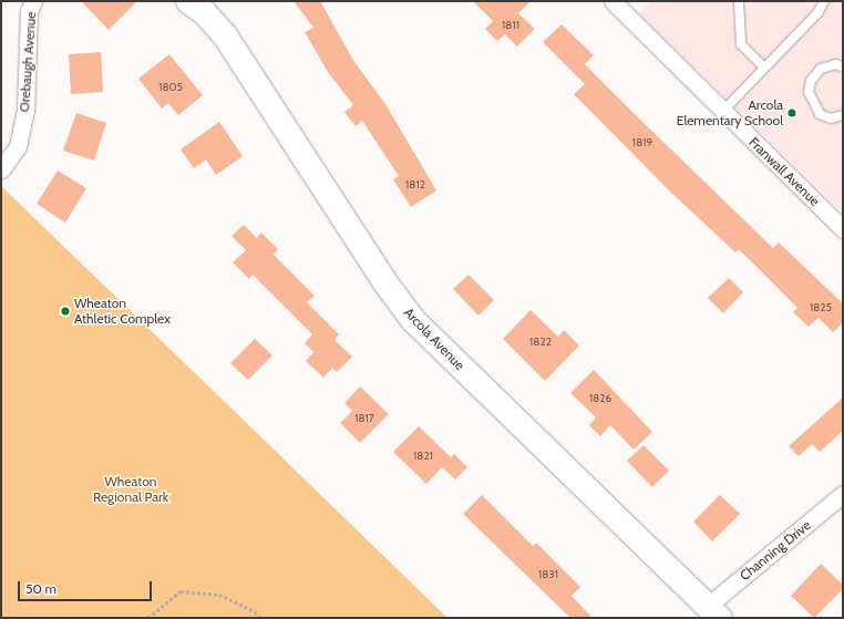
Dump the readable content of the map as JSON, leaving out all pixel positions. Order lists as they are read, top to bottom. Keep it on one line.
{"streets":{"street":["Orebaugh Avenue","Franwall Avenue","Arcola Avenue","Channing Drive"]},"crossings":[["Arcola Avenue","Channing Drive"]],"parks":["Wheaton Regional Park"],"places":["Arcola Elementary School","Wheaton Athletic Complex"],"house_numbers":["1811","1805","1819","1812","1825","1822","1826","1817","1821","1831"],"scale_bar":"50 m"}
